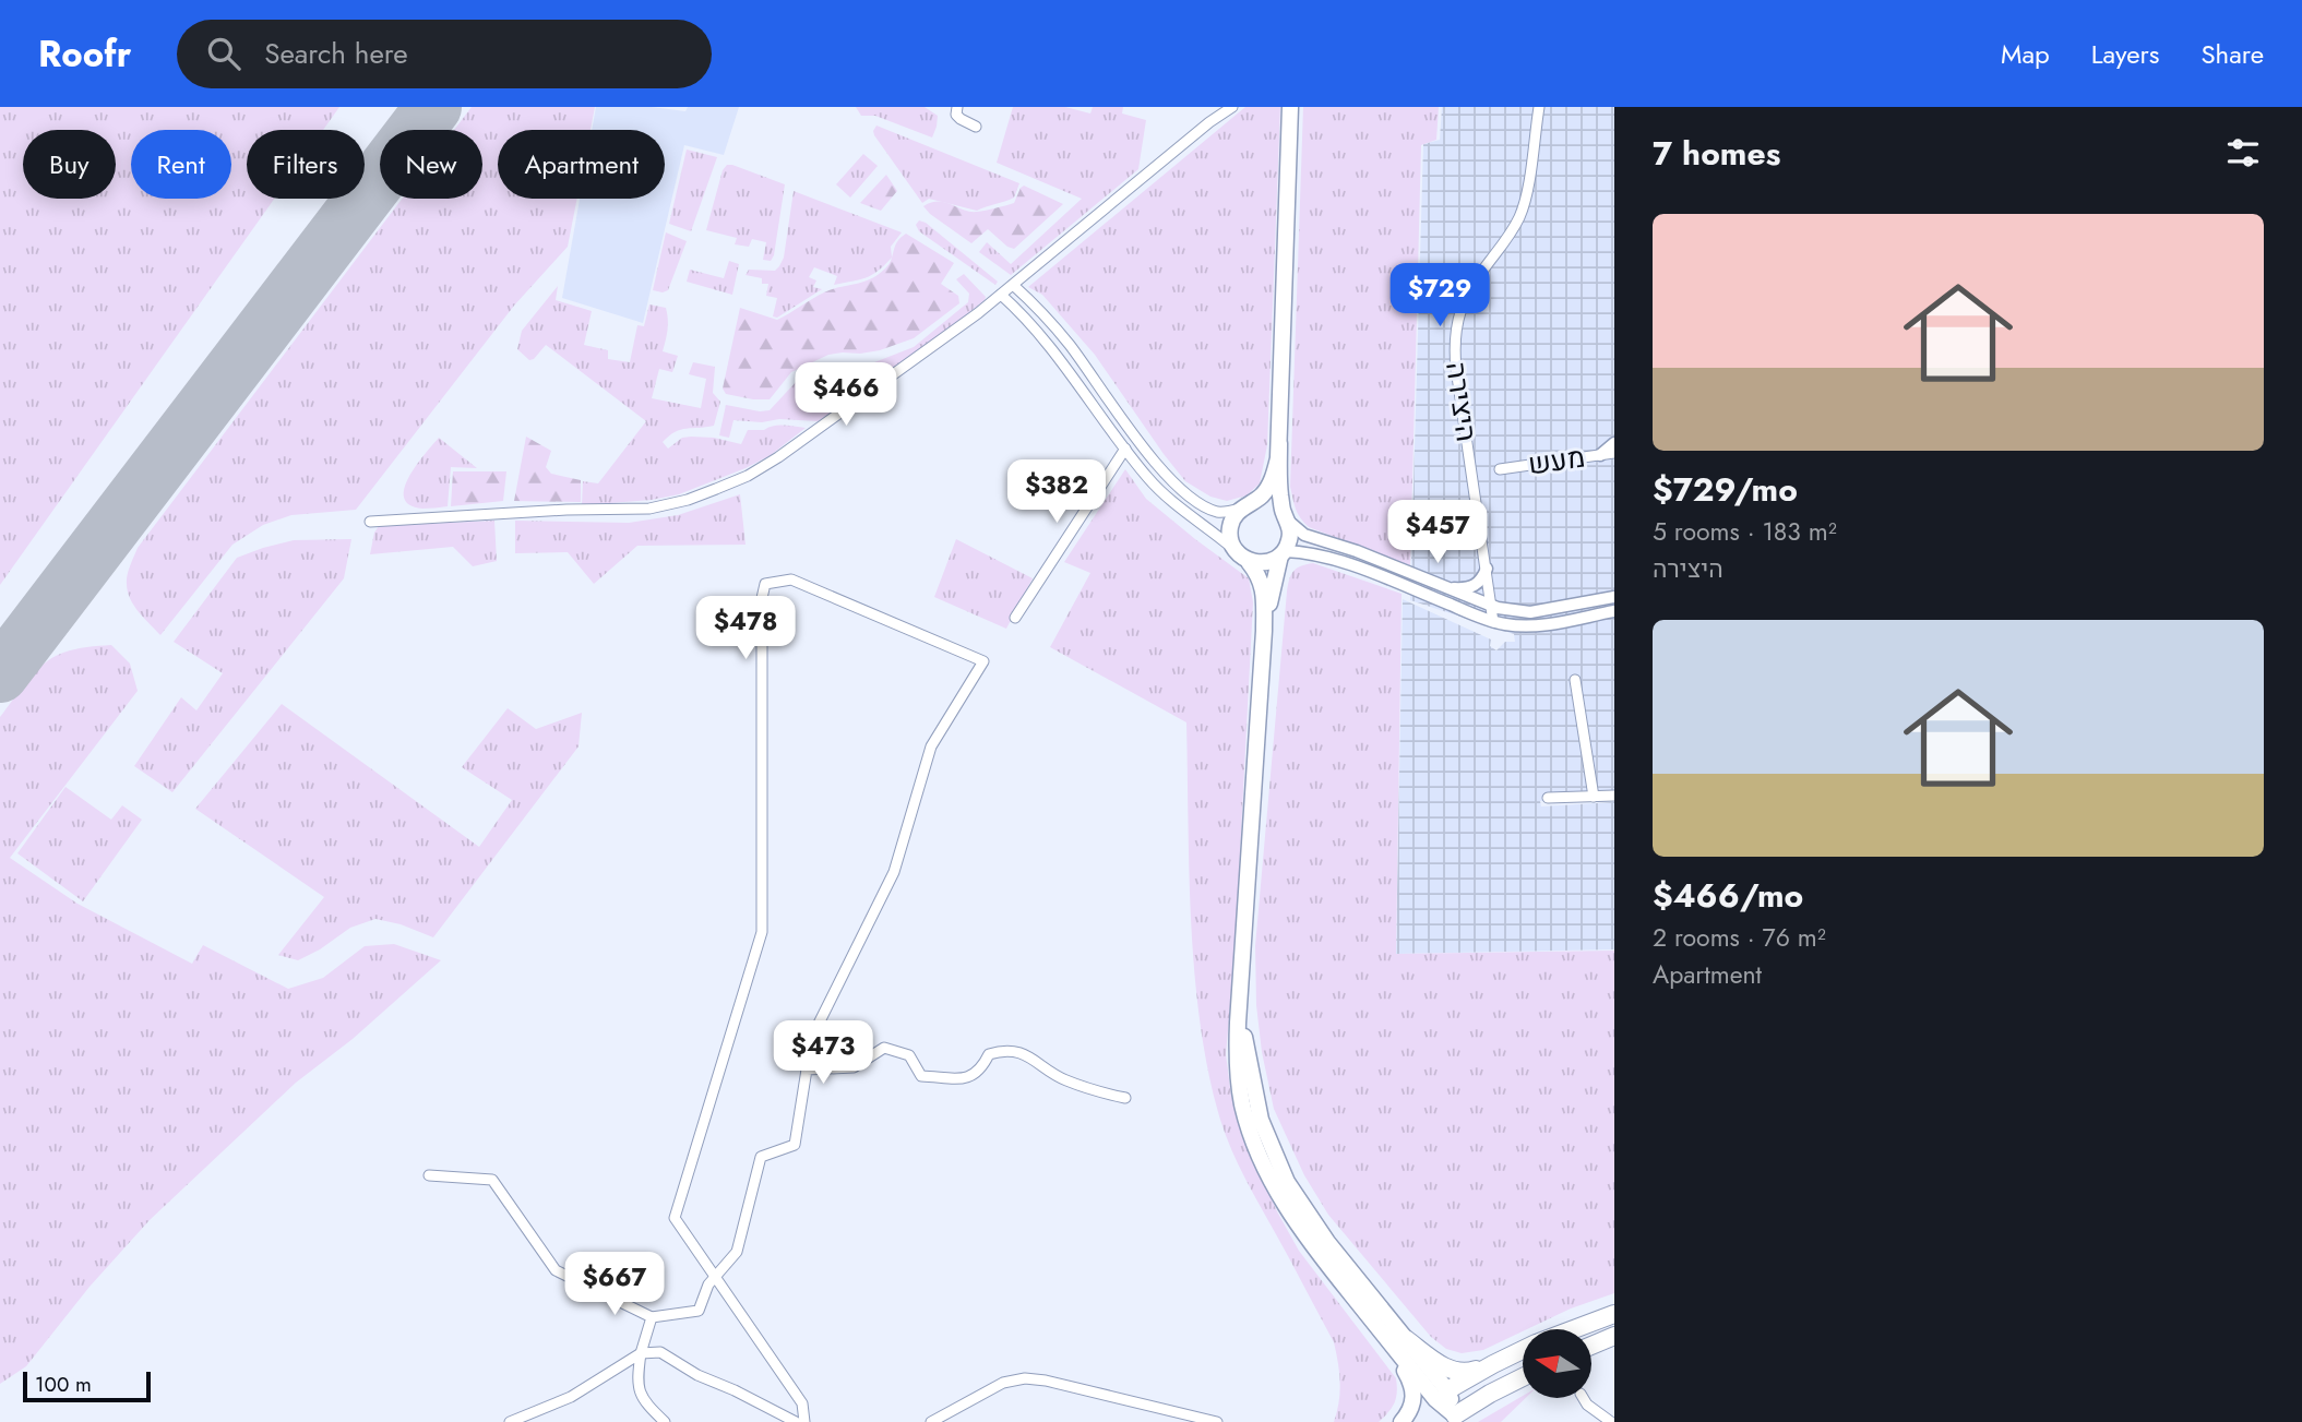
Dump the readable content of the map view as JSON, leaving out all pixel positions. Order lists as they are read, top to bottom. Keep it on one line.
{"streets":{"street":["היצירה","מעש"]},"scale_bar":"100 m","north":"left","page":{"header":"Roofr","search":"Search here","nav":["Map","Layers","Share"],"heading":"7 homes","chip":["Buy","Rent","Filters","New","Apartment"],"list":[{"name":"$729/mo","note":"5 rooms · 183 m² · היצירה"},{"name":"$466/mo","note":"2 rooms · 76 m² · Apartment"}],"price":["$729","$466","$382","$457","$478","$473","$667"],"scale":"100 m"}}
